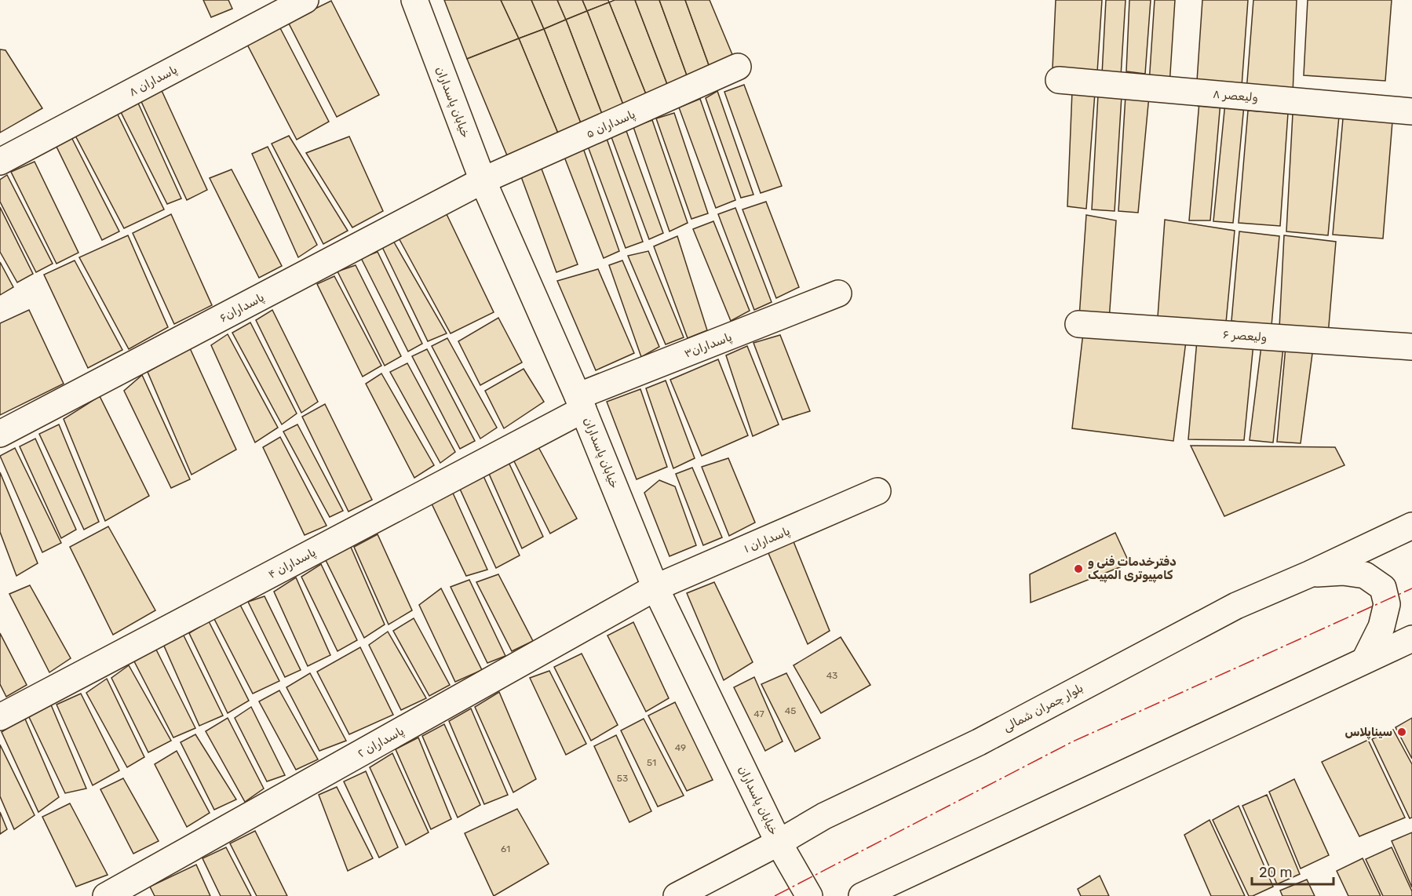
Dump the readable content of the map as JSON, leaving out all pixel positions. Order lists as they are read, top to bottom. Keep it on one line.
{"streets":{"street":["پاسداران ۸","ولیعصر ۸","خیابان پاسداران","پاسداران ۵","پاسداران۶","ولیعصر ۶","پاسداران۳","پاسداران ۱","پاسداران ۴","بلوار چمران شمالی","پاسداران ۲"]},"crossings":[["خیابان پاسداران","پاسداران ۵"],["خیابان پاسداران","پاسداران۶"],["خیابان پاسداران","پاسداران۳"],["خیابان پاسداران","پاسداران ۱"],["خیابان پاسداران","پاسداران ۴"],["خیابان پاسداران","بلوار چمران شمالی"],["خیابان پاسداران","پاسداران ۲"],["پاسداران ۵","پاسداران۶"],["پاسداران۳","پاسداران ۴"],["پاسداران ۱","پاسداران ۲"]],"places":["دفترخدمات فنی و کامپیوتری المپیک","سیناپلاس"],"house_numbers":["43","45","47","49","51","53","61"],"scale_bar":"20 m"}
